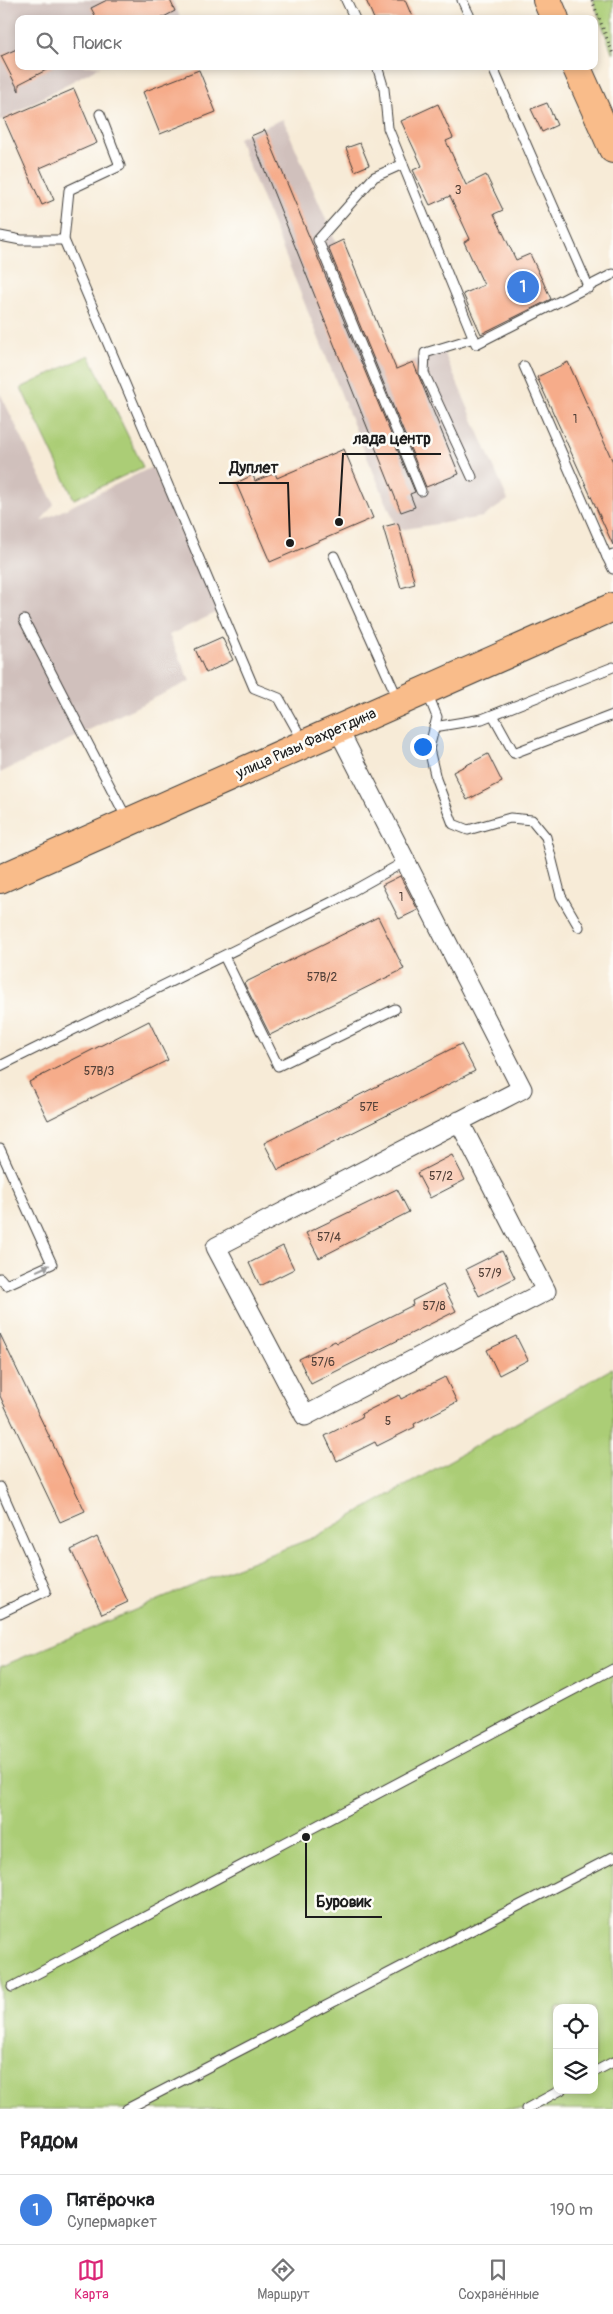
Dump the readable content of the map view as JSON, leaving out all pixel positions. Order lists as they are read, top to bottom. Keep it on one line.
{"streets":{"main road":["улица Ризы Фахретдина"]},"places":["лада центр","Дуплет","Буровик"],"house_numbers":["3","1","1","57В/2","57В/3","57Е","57/2","57/4","57/9","57/8","57/6","5"],"page":{"search":"Поиск","pins":"1","heading":"Рядом","list":[{"mark":"1","name":"Пятёрочка","note":"Супермаркет","value":"190 m"}],"nav":["Карта","Маршрут","Сохранённые"]}}
